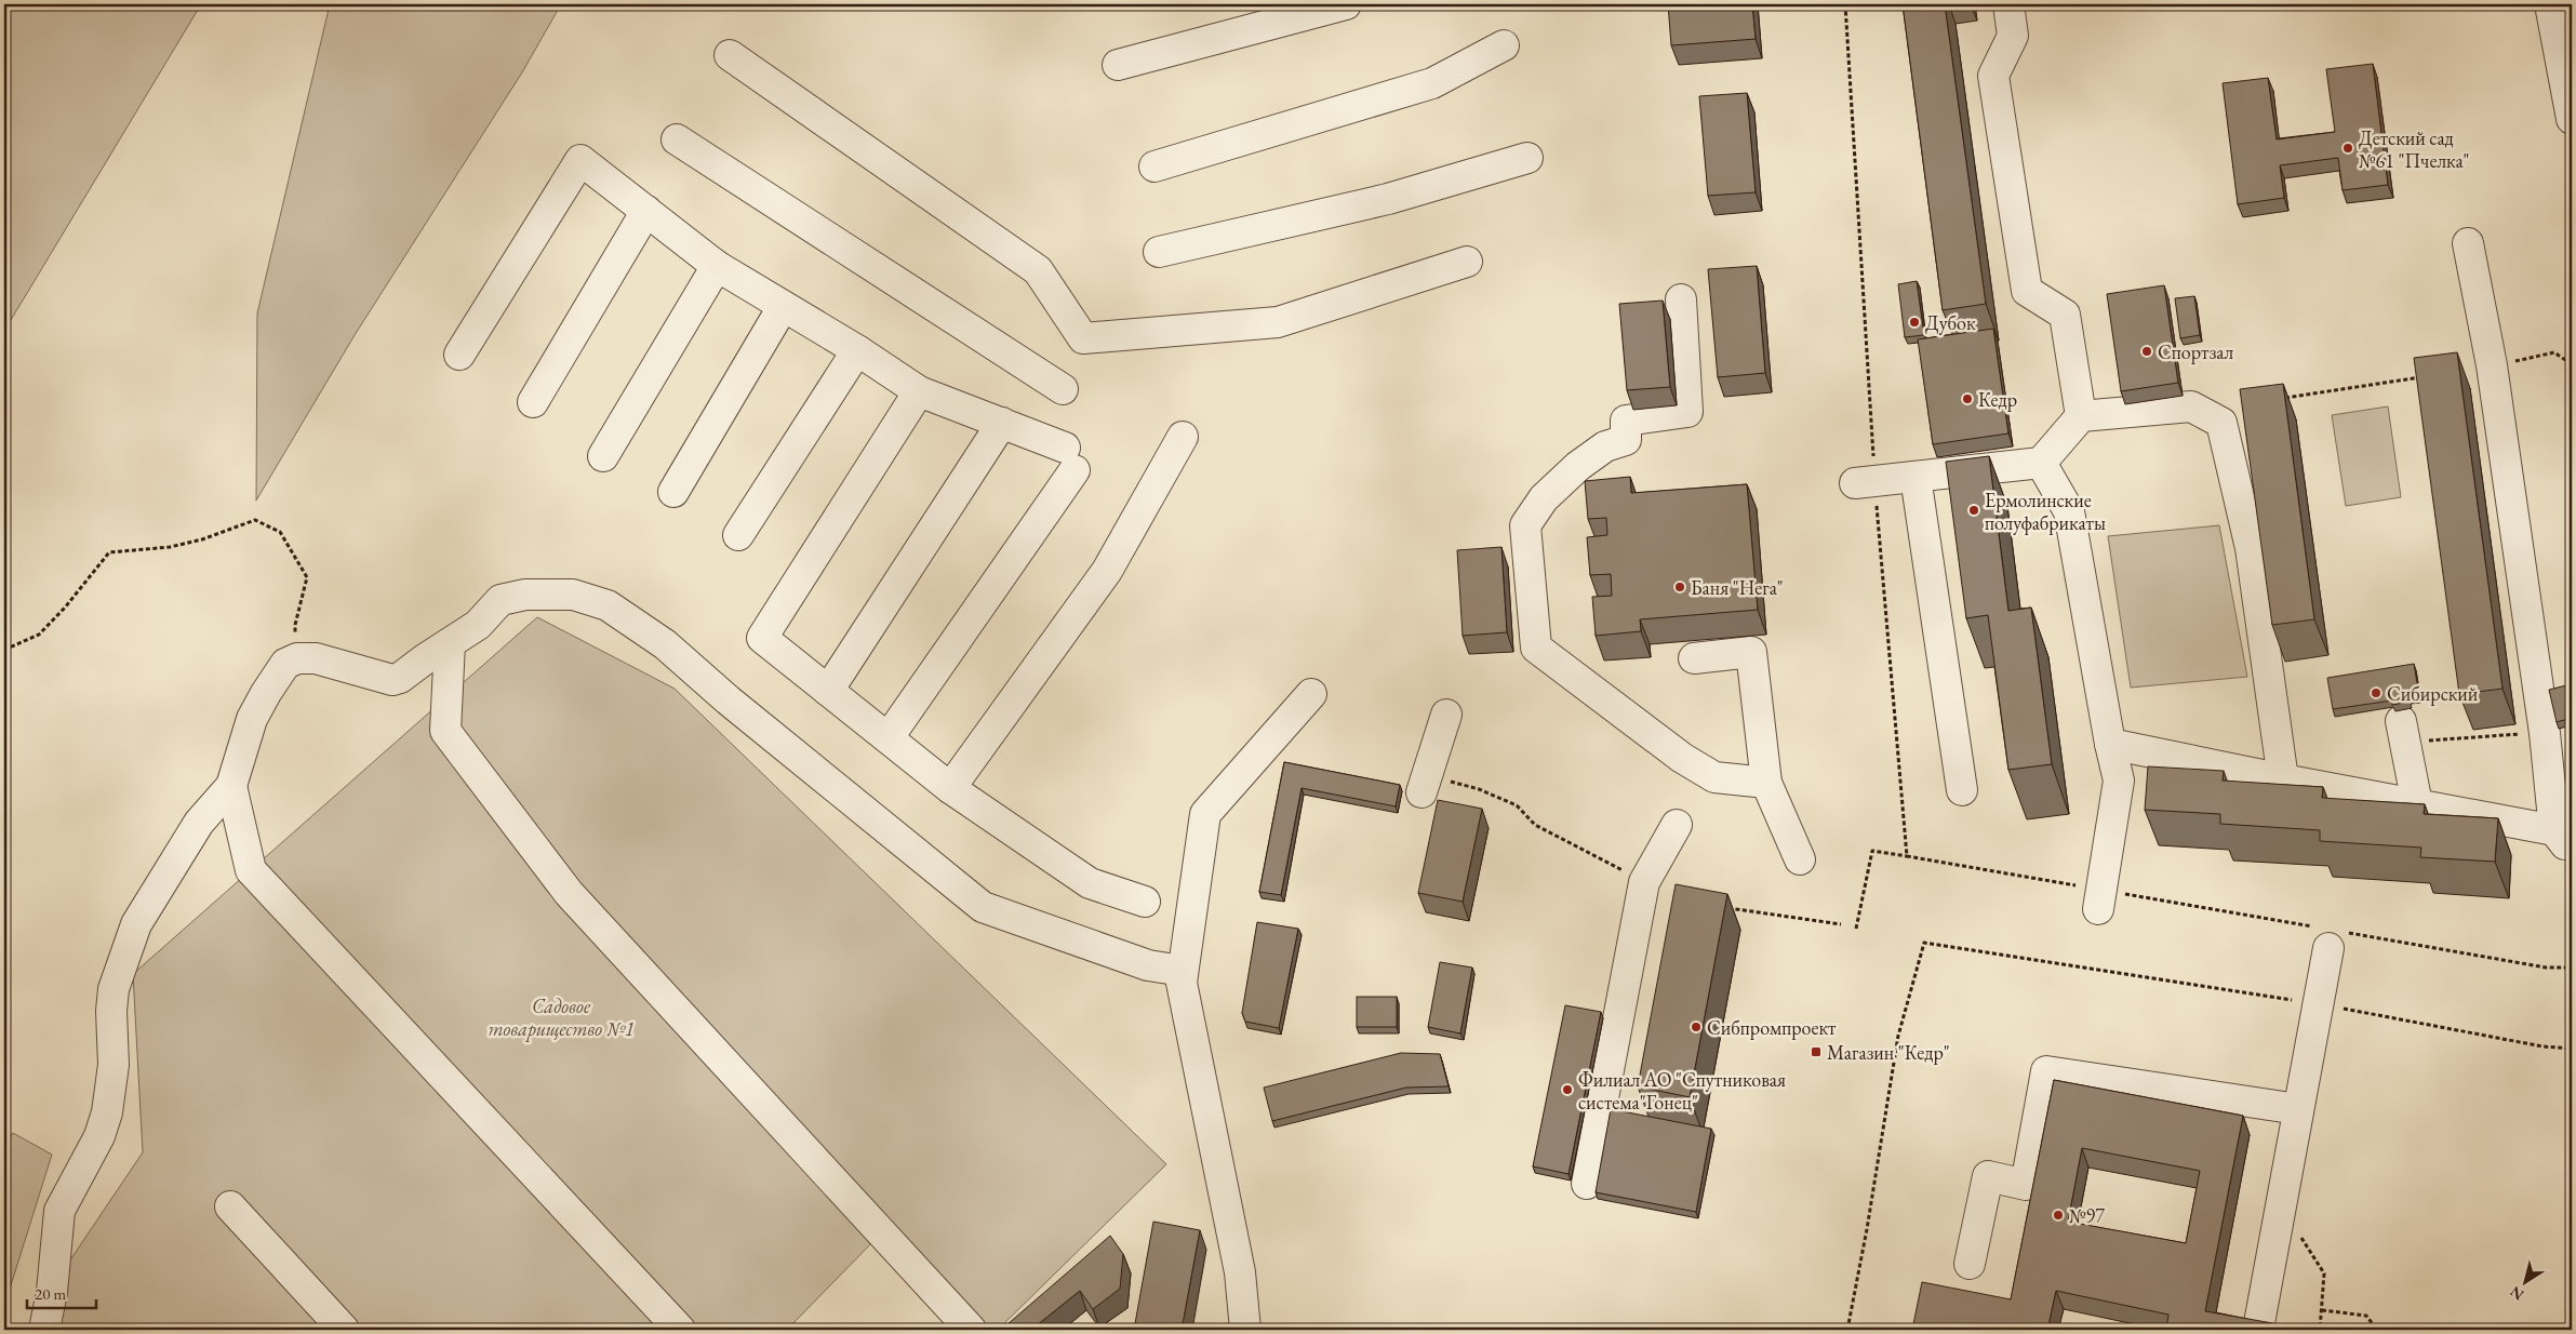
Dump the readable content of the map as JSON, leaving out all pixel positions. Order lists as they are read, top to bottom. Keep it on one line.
{"parks":["Садовое товарищество №1"],"places":{"other":["Детский сад №61 \"Пчелка\"","Дубок","Спортзал","Кедр","Ермолинские полуфабрикаты","Баня \"Нега\"","Сибирский","Сибпромпроект","Филиал АО \"Спутниковая система\"Гонец\"","№97"],"transit":["Магазин \"Кедр\""]},"scale_bar":"20 m","north":"bottom left"}
